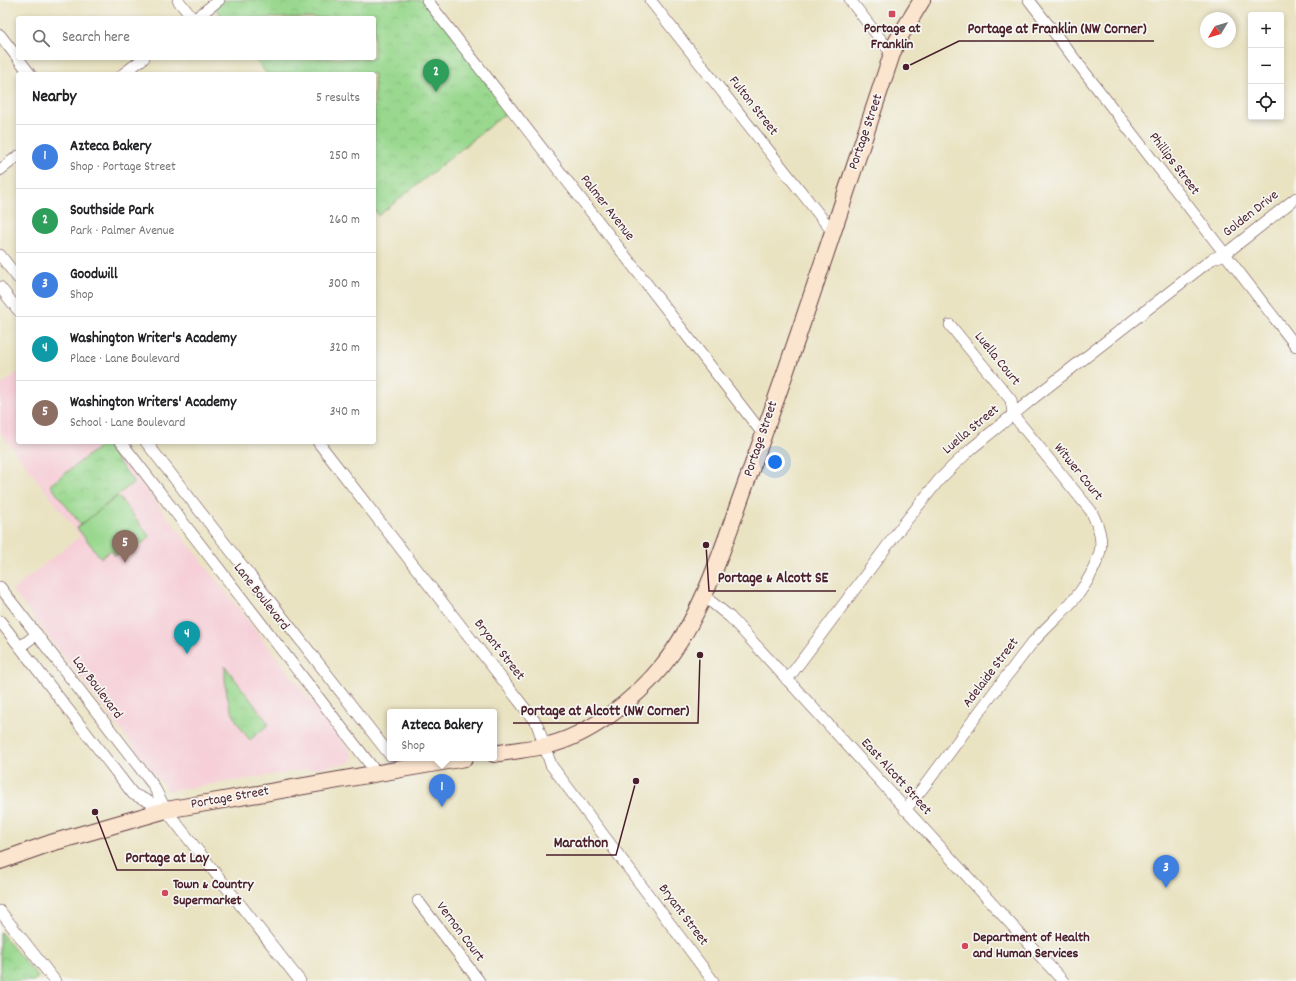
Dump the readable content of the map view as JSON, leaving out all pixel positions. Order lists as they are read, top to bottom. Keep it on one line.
{"streets":{"main road":["Portage Street"],"street":["Fulton Street","Phillips Street","Palmer Avenue","Golden Drive","Luella Court","Luella Street","Witwer Court","Lane Boulevard","Bryant Street","Adelaide Street","Lay Boulevard","East Alcott Street","Vernon Court"]},"crossings":[["Fulton Street","Portage Street"],["Portage Street","Palmer Avenue"],["Portage Street","Lane Boulevard"],["Portage Street","Bryant Street"],["Portage Street","Lay Boulevard"],["Portage Street","East Alcott Street"],["Phillips Street","Golden Drive"],["Phillips Street","Luella Street"],["Golden Drive","Luella Street"],["Luella Court","Luella Street"],["Luella Court","Witwer Court"],["Luella Street","Witwer Court"],["Luella Street","East Alcott Street"],["Witwer Court","Adelaide Street"],["Adelaide Street","East Alcott Street"]],"places":{"transit":["Portage at Franklin"],"other":["Portage at Franklin (NW Corner)","Portage & Alcott SE","Portage at Alcott (NW Corner)","Marathon","Portage at Lay","Town & Country Supermarket","Department of Health and Human Services"]},"north":"bottom left","page":{"map_buttons":["+","−"],"search":"Search here","pins":["2","5","4","1","3"],"heading":["Nearby","5 results"],"list":[{"mark":"1","name":"Azteca Bakery","note":"Shop · Portage Street","value":"250 m"},{"mark":"2","name":"Southside Park","note":"Park · Palmer Avenue","value":"260 m"},{"mark":"3","name":"Goodwill","note":"Shop","value":"300 m"},{"mark":"4","name":"Washington Writer's Academy","note":"Place · Lane Boulevard","value":"320 m"},{"mark":"5","name":"Washington Writers' Academy","note":"School · Lane Boulevard","value":"340 m"}],"popup":["Azteca Bakery","Shop"]}}
